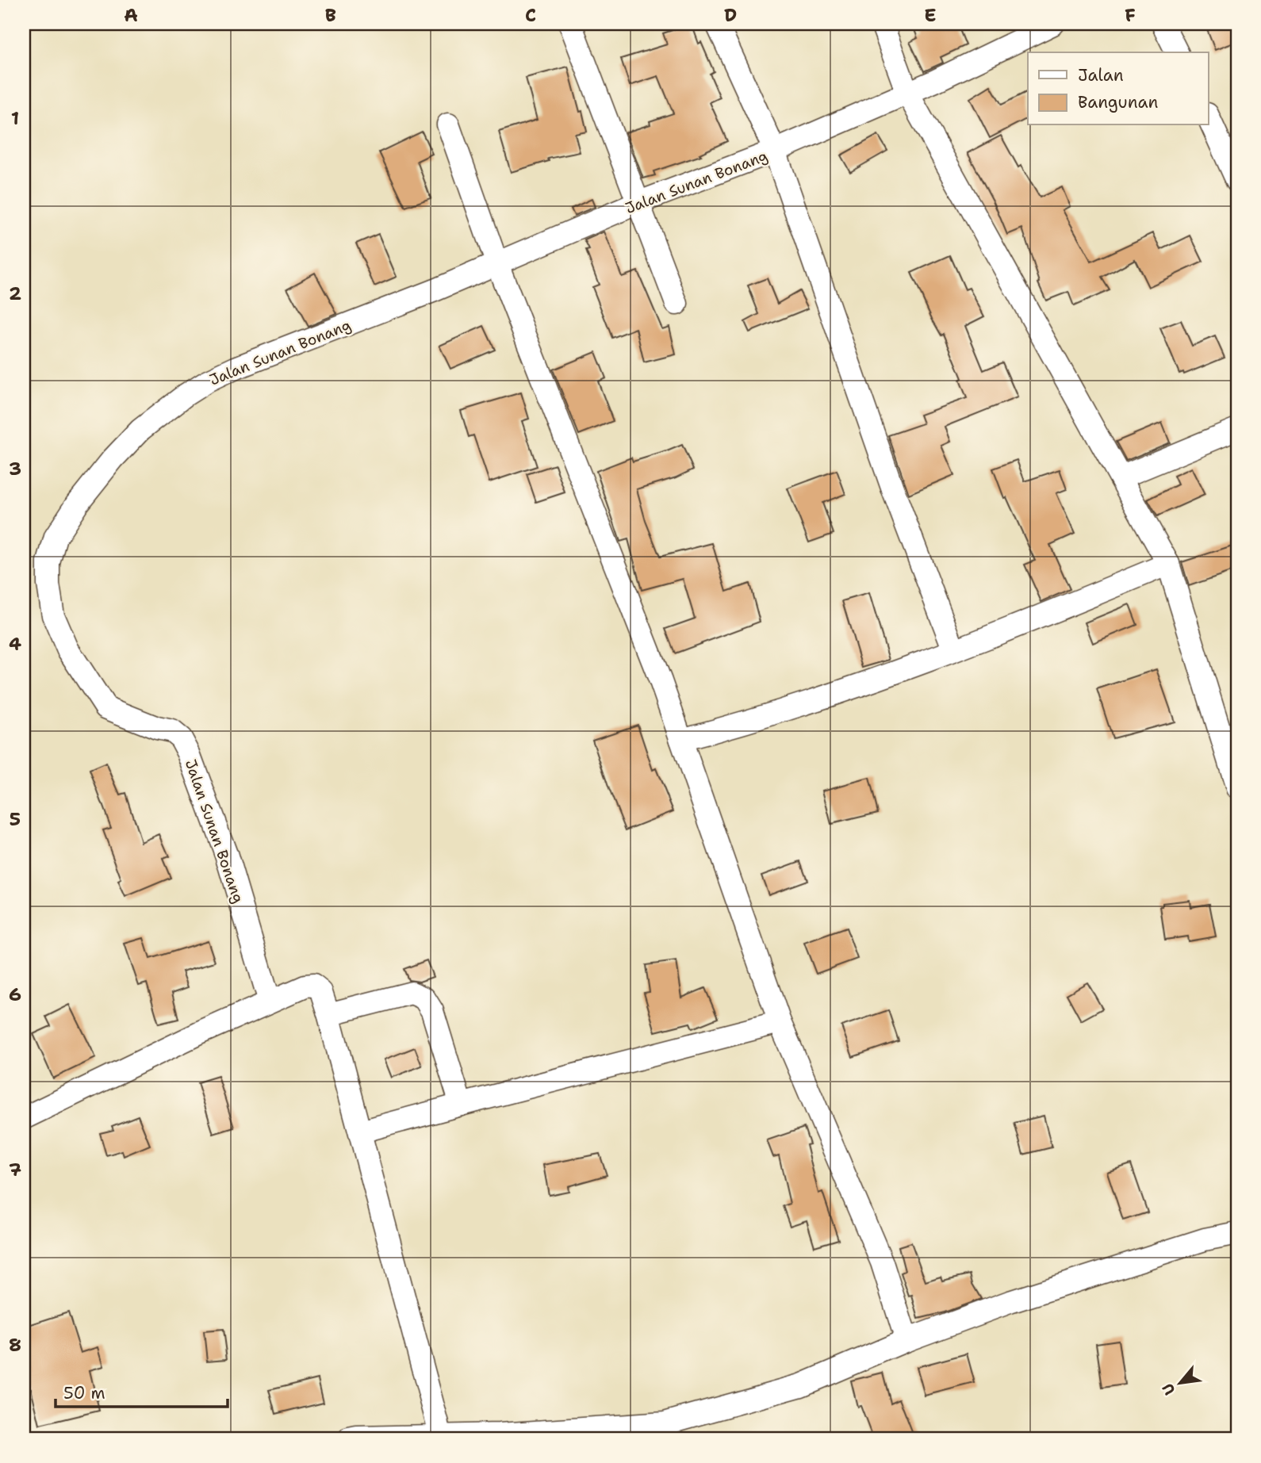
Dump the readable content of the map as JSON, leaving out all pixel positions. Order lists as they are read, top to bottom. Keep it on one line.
{"streets":{"street":["Jalan Sunan Bonang"]},"legend":["Jalan","Bangunan"],"scale_bar":"50 m","north":"bottom left","grid":{"columns":["A","B","C","D","E","F"],"rows":["1","2","3","4","5","6","7","8"]}}
